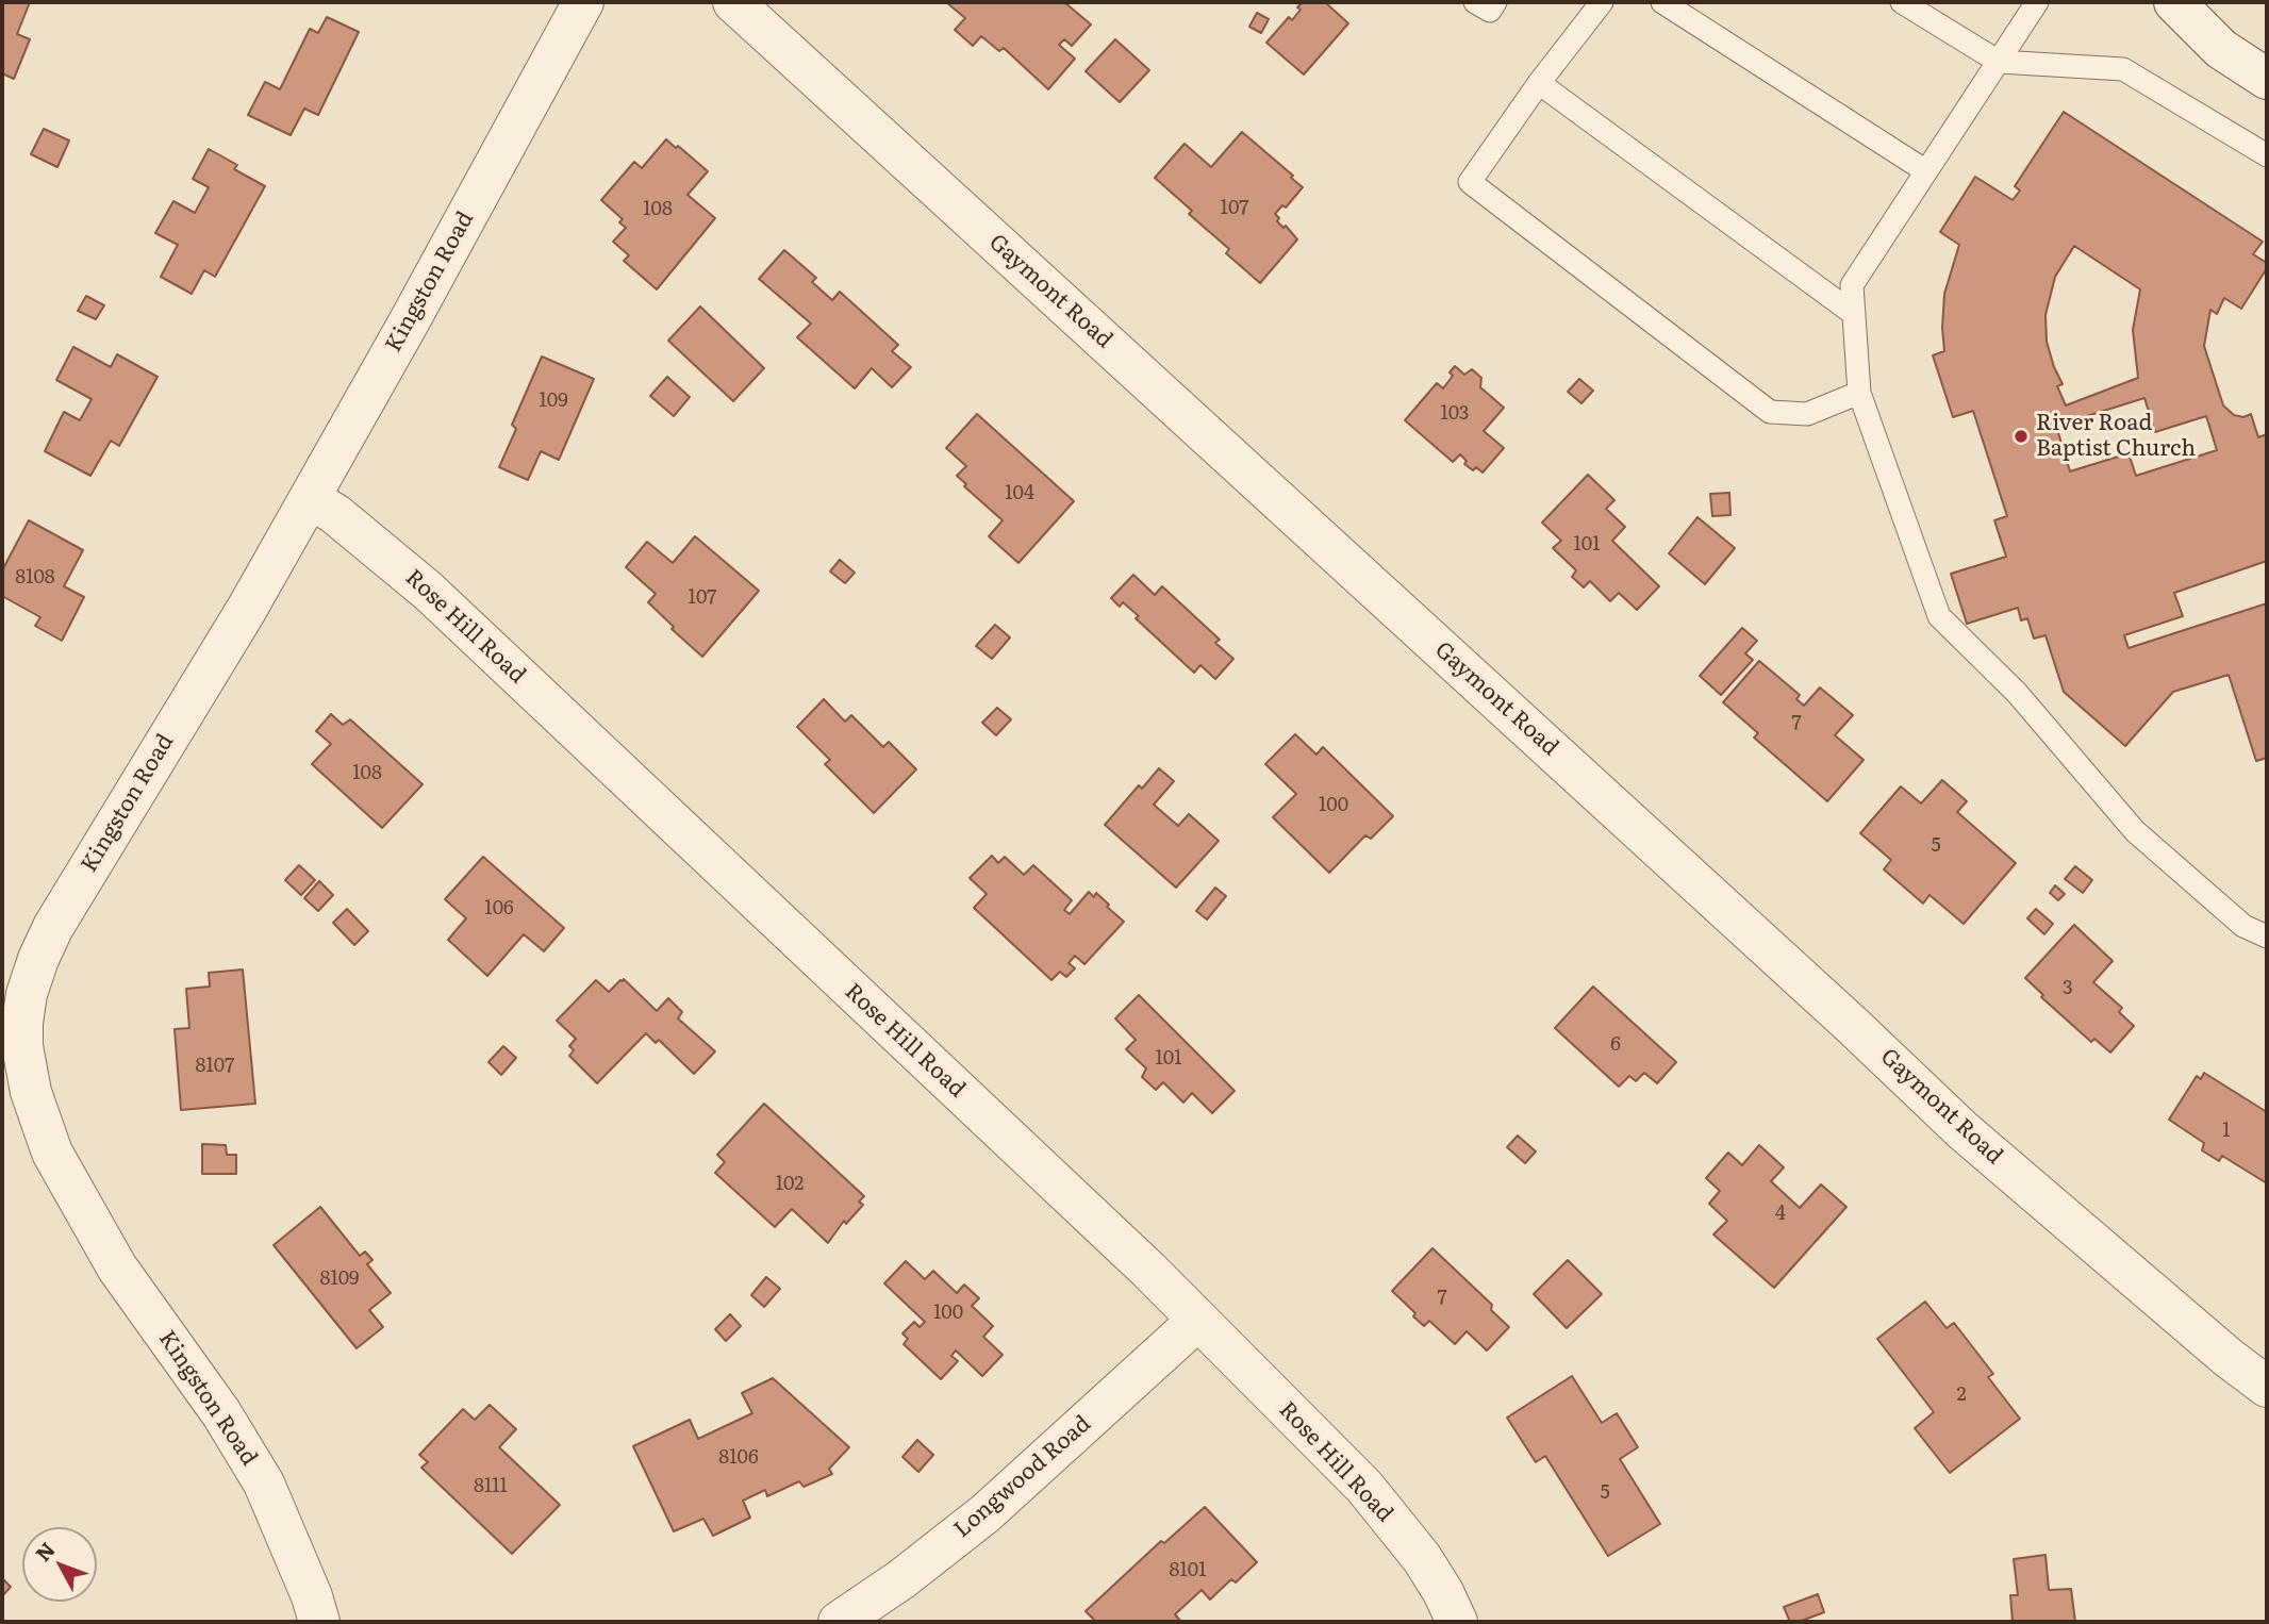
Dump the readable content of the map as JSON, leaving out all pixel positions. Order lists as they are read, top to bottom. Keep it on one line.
{"streets":{"street":["Kingston Road","Gaymont Road","Rose Hill Road","Longwood Road"]},"crossings":[["Kingston Road","Rose Hill Road"],["Rose Hill Road","Longwood Road"]],"places":["River Road Baptist Church"],"house_numbers":["107","108","109","103","104","101","8108","107","7","108","100","5","106","3","6","101","8107","1","102","4","8109","7","100","2","8106","8111","5","8101"],"north":"top left"}
